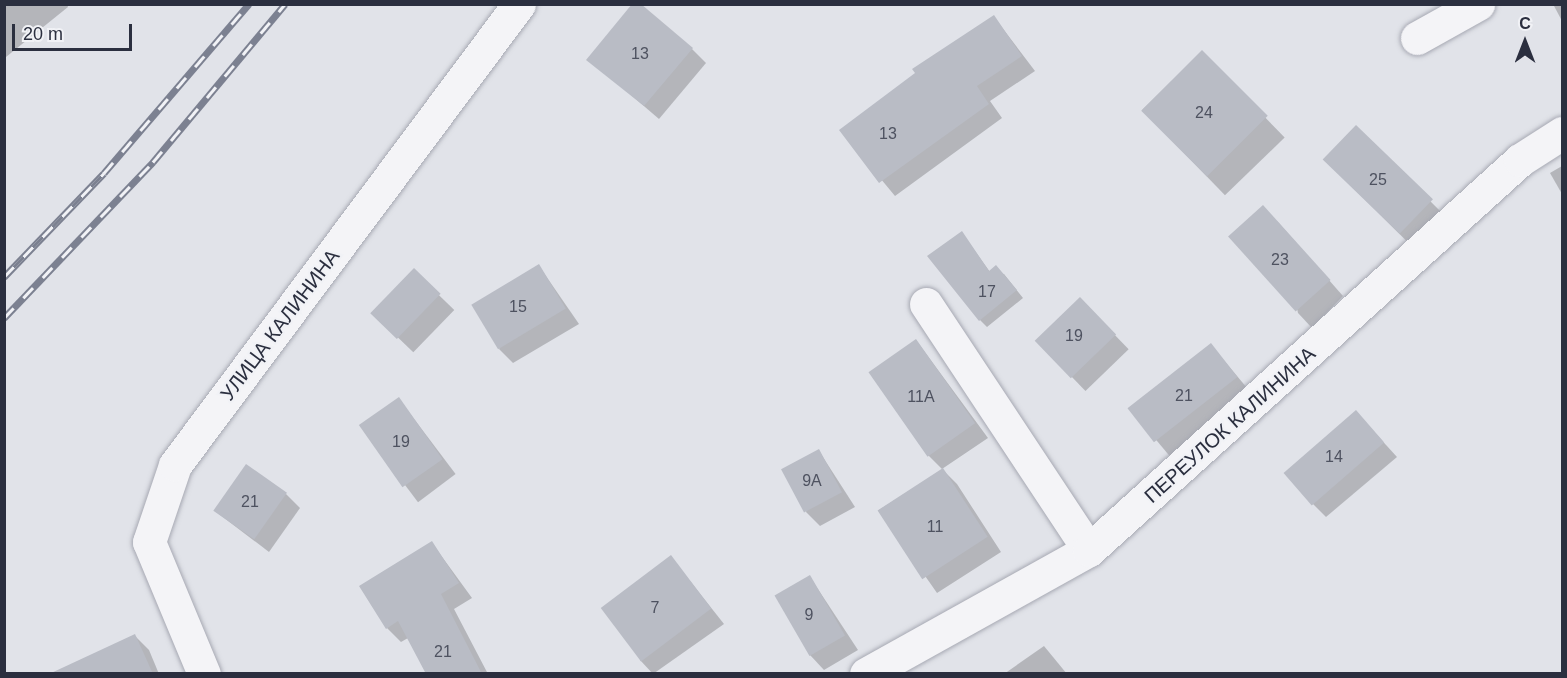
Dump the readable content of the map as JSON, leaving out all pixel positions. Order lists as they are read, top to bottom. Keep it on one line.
{"streets":{"street":["УЛИЦА КАЛИНИНА","ПЕРЕУЛОК КАЛИНИНА"]},"house_numbers":["13","24","13","25","23","17","15","19","21","11А","19","14","9А","21","11","7","9","21"],"scale_bar":"20 m","north":"top"}
